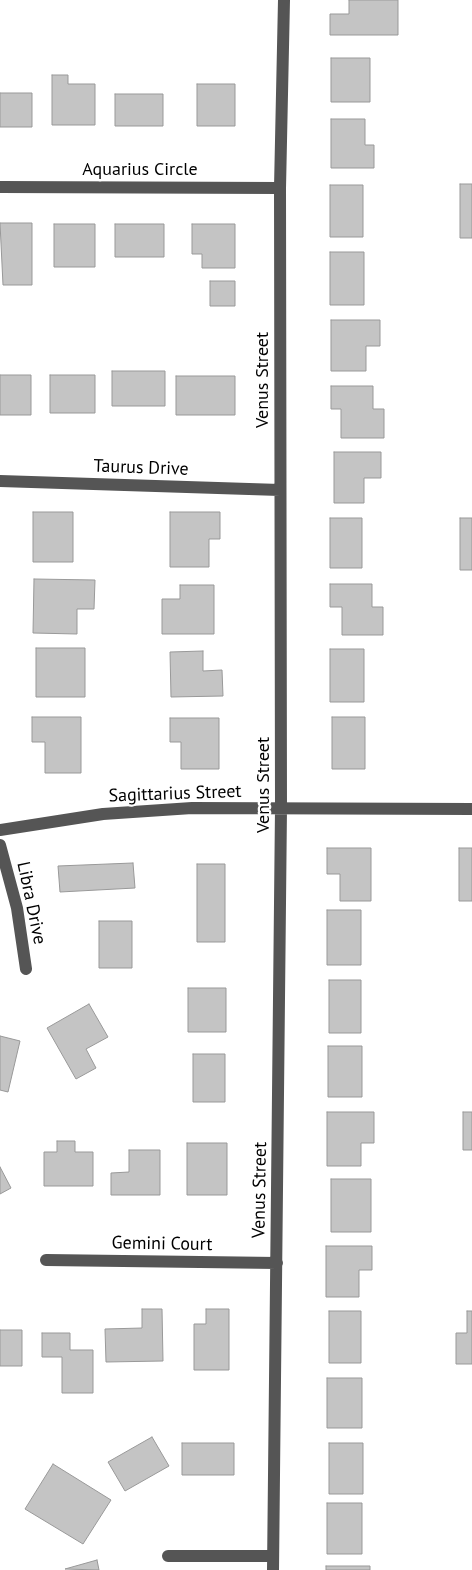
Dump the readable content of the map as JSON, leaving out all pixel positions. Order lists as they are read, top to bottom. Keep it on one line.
{"streets":{"street":["Aquarius Circle","Venus Street","Taurus Drive","Sagittarius Street","Libra Drive","Gemini Court"]},"crossings":[["Aquarius Circle","Venus Street"],["Venus Street","Taurus Drive"],["Venus Street","Sagittarius Street"],["Venus Street","Gemini Court"]]}
